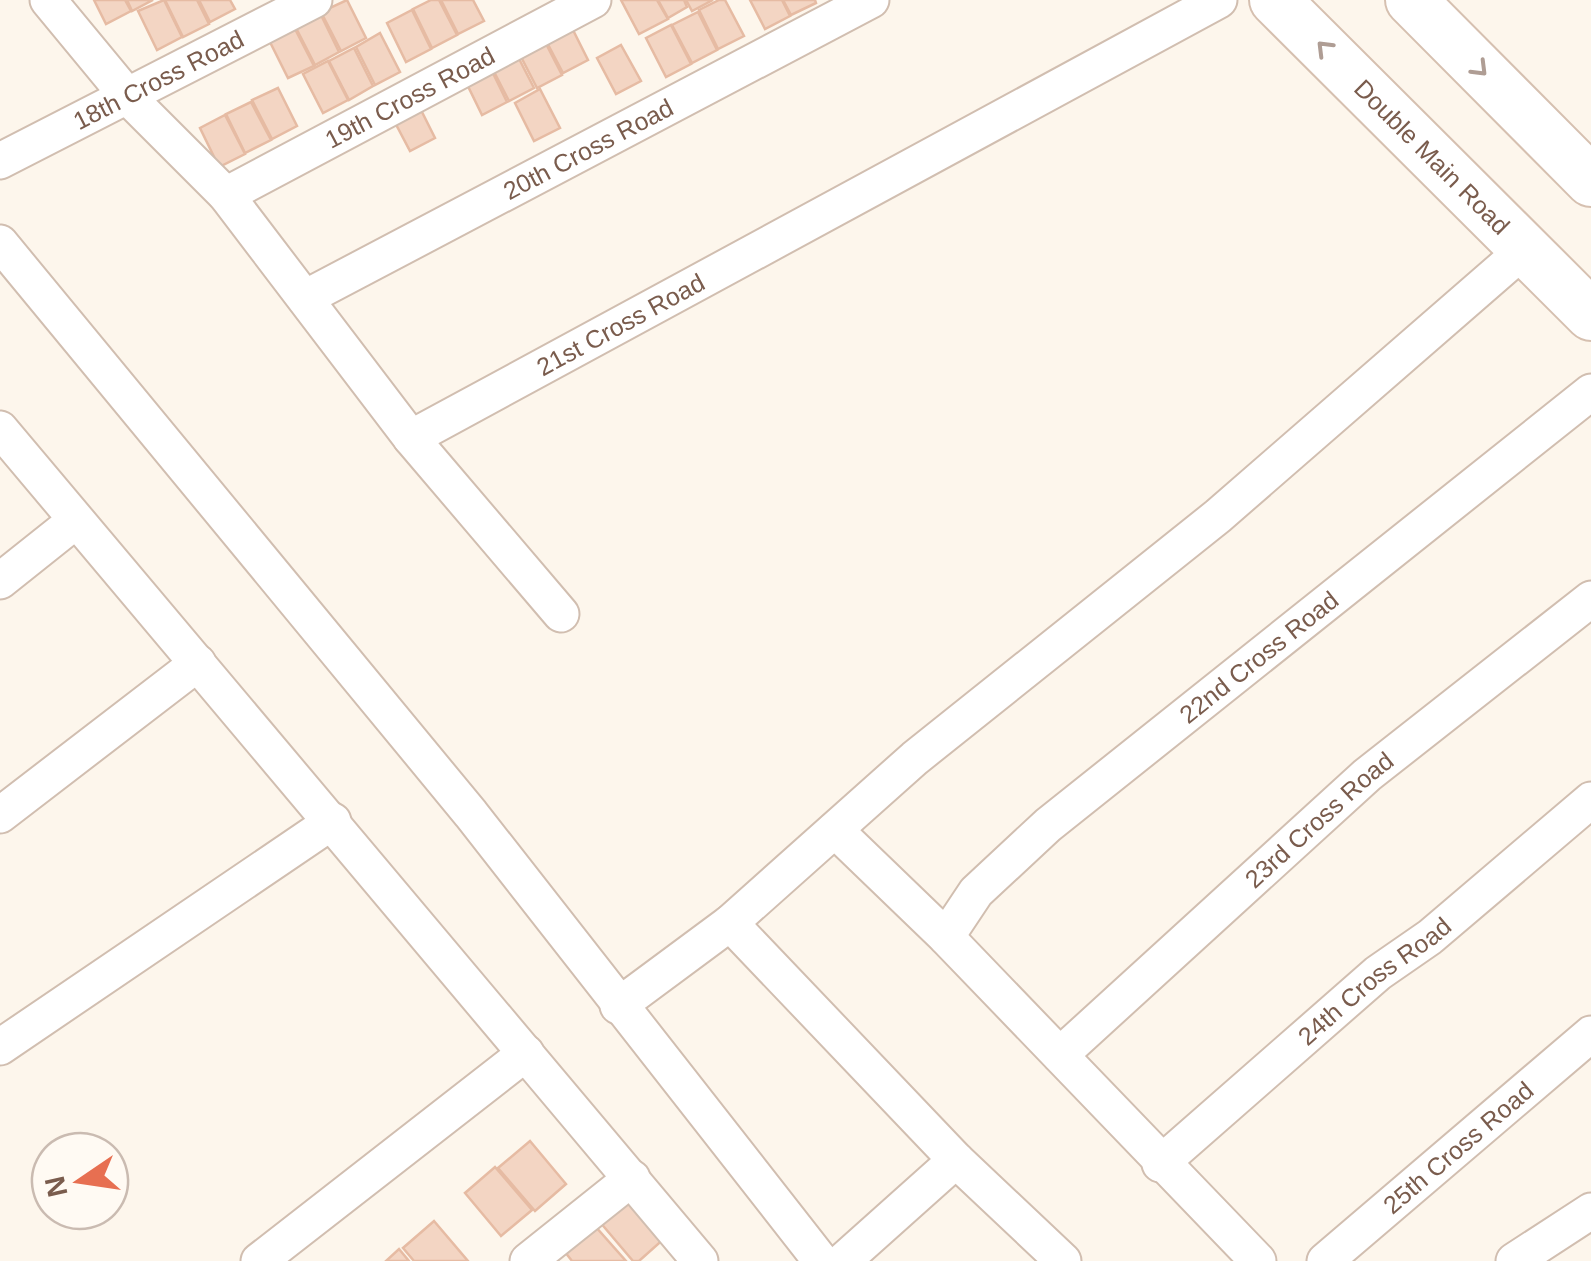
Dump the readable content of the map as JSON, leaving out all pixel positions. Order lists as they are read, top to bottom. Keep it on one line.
{"streets":{"street":["18th Cross Road","19th Cross Road","20th Cross Road","Double Main Road","21st Cross Road","22nd Cross Road","23rd Cross Road","24th Cross Road","25th Cross Road"]},"north":"left"}
